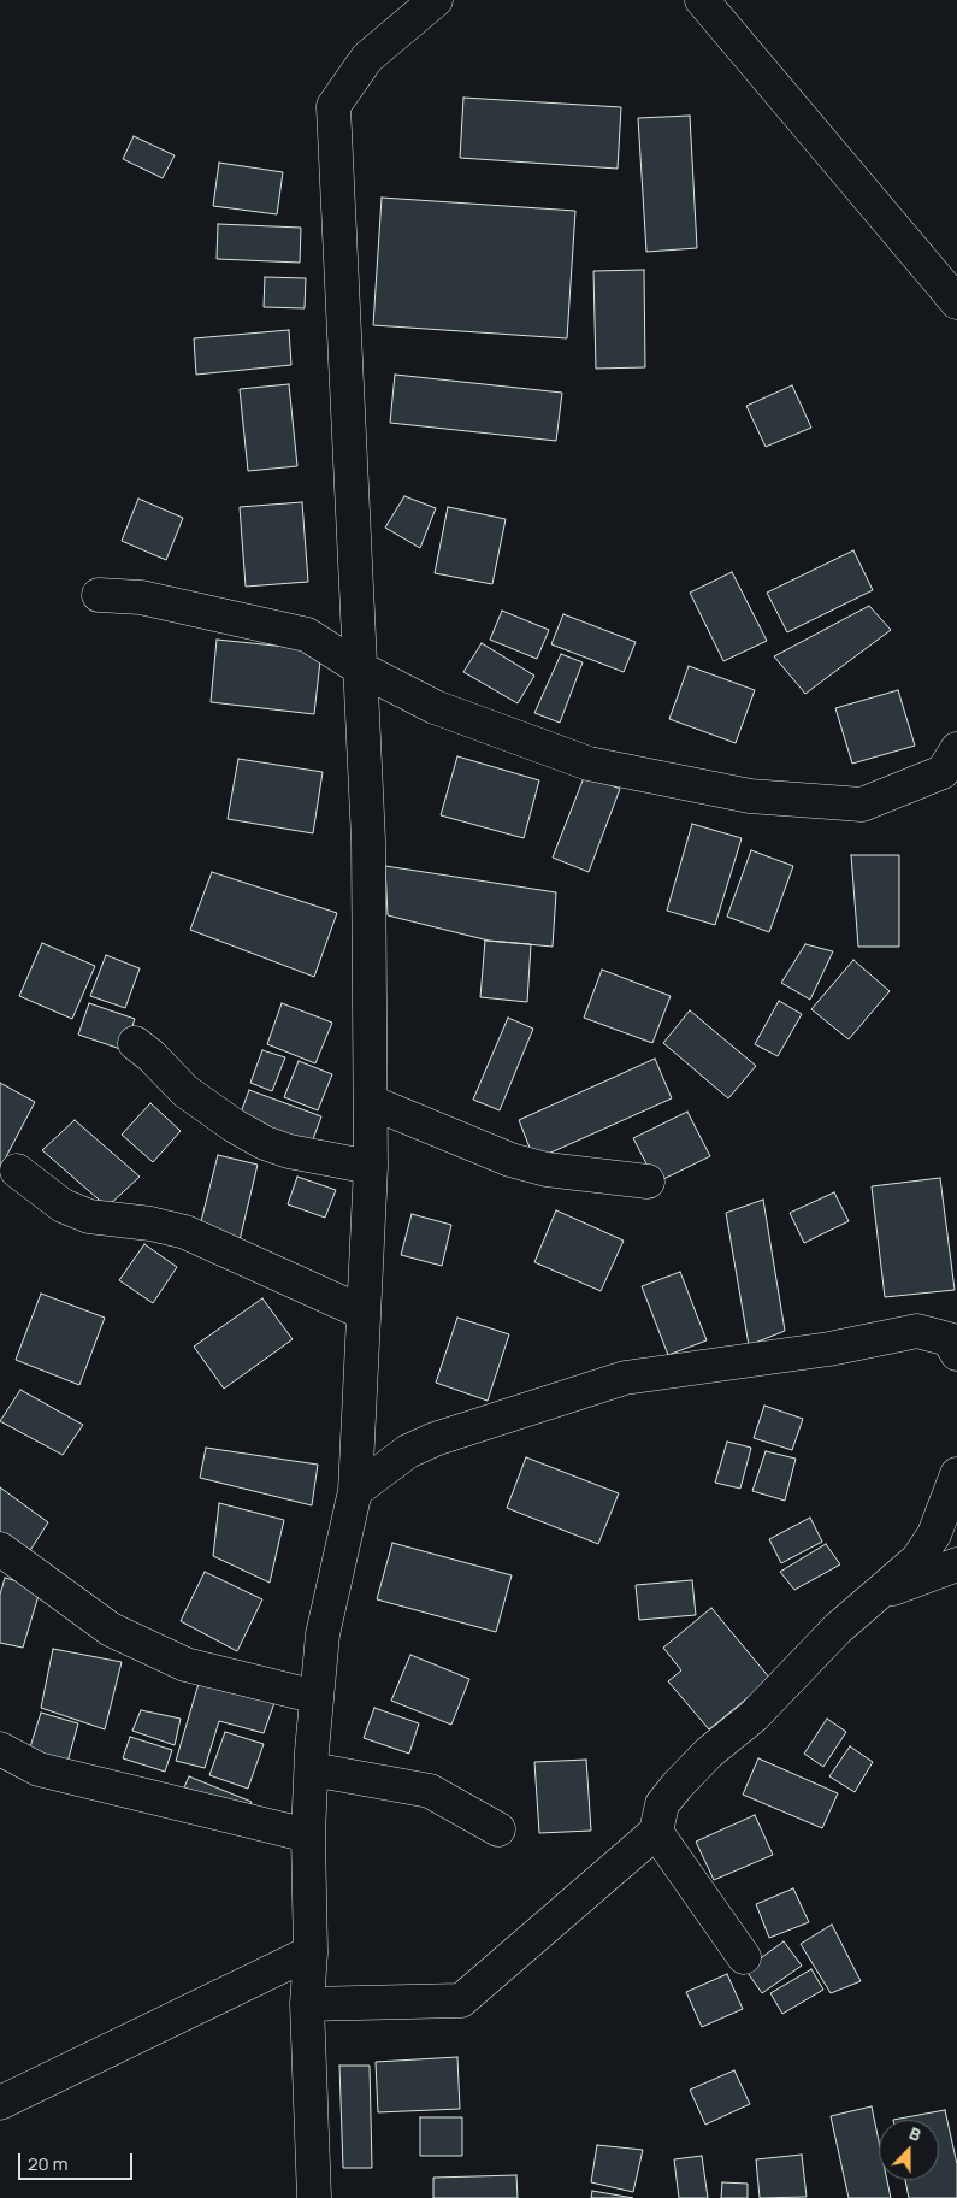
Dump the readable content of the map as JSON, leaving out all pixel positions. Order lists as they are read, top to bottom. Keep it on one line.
{"scale_bar":"20 m","north":"top"}
